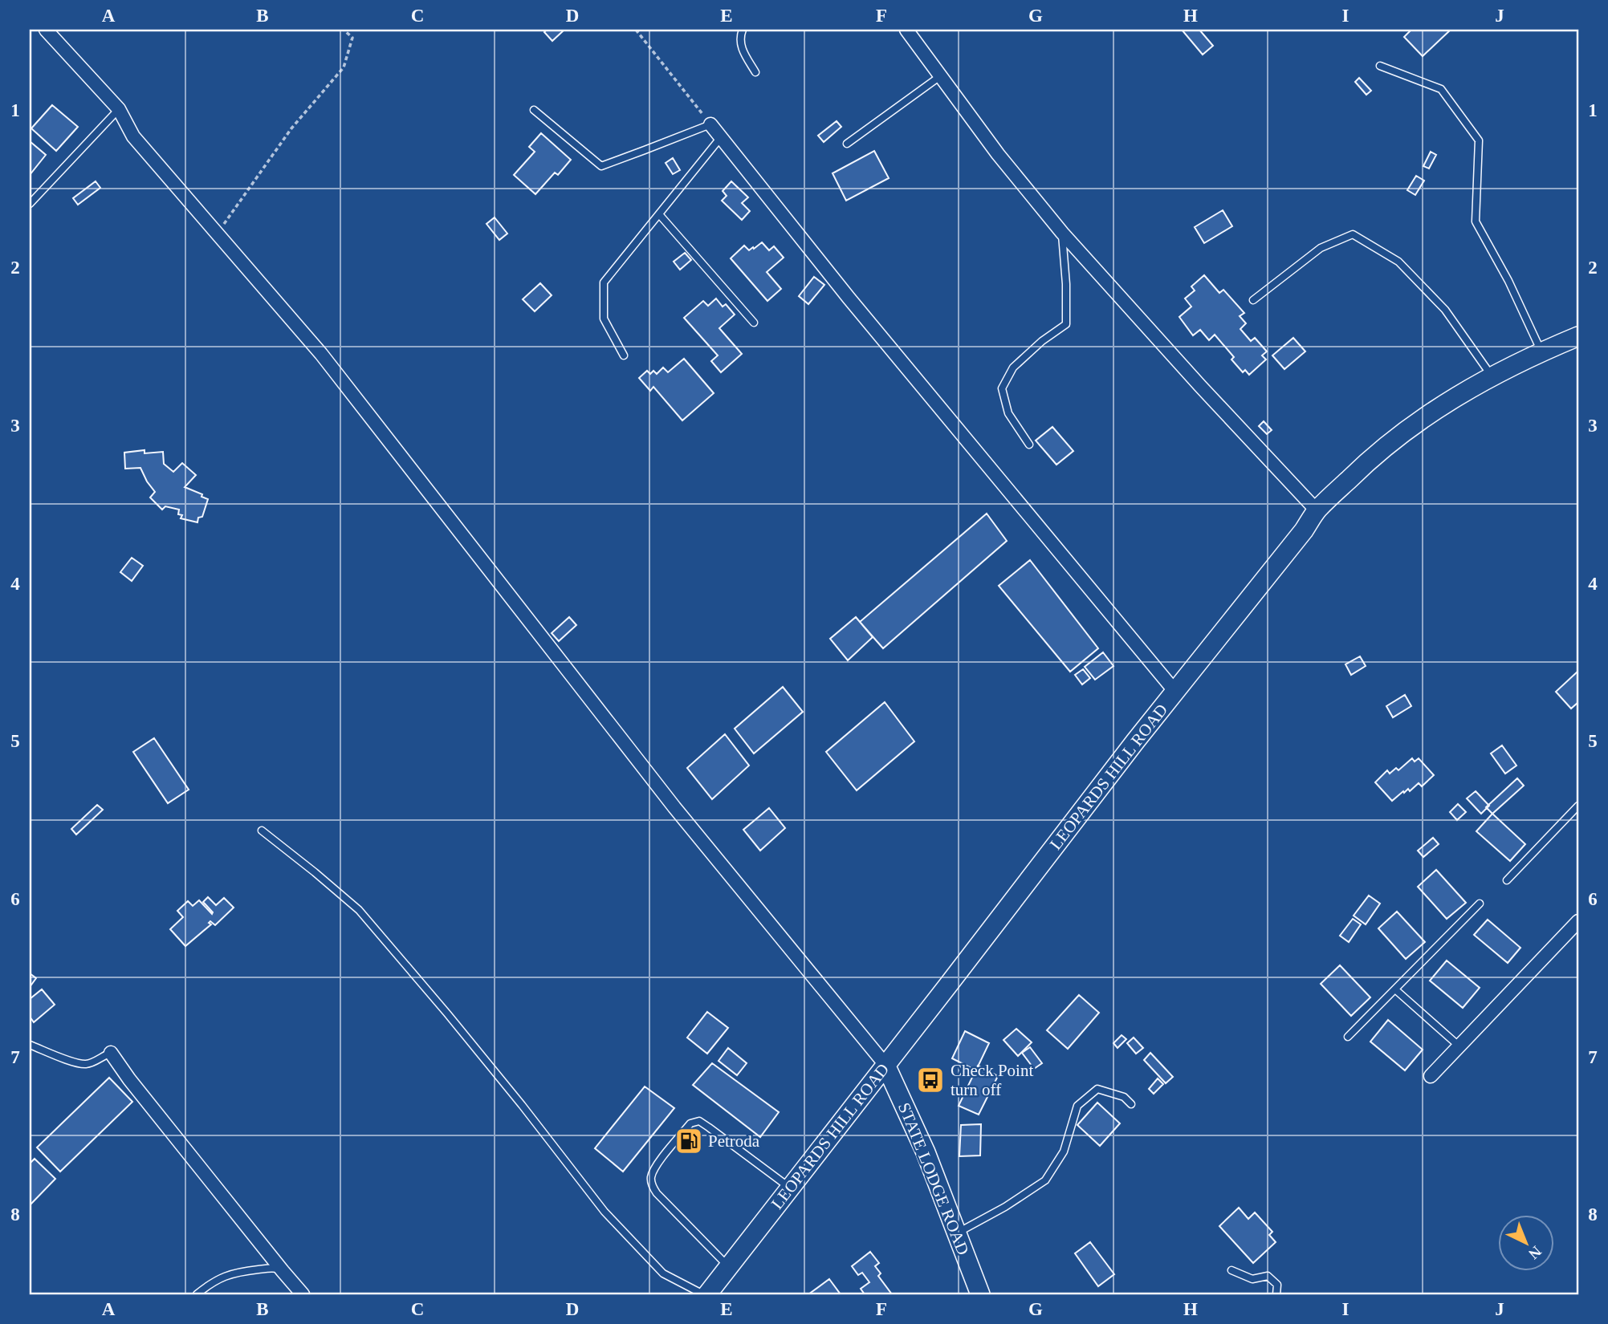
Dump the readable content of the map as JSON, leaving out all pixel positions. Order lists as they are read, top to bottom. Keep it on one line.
{"streets":{"main road":["LEOPARDS HILL ROAD","STATE LODGE ROAD"]},"crossings":[["LEOPARDS HILL ROAD","STATE LODGE ROAD"]],"places":{"bus stop":["Check Point turn off"],"fuel station":["Petroda"]},"north":"bottom right","grid":{"columns":["A","B","C","D","E","F","G","H","I","J"],"rows":["1","2","3","4","5","6","7","8"]}}
